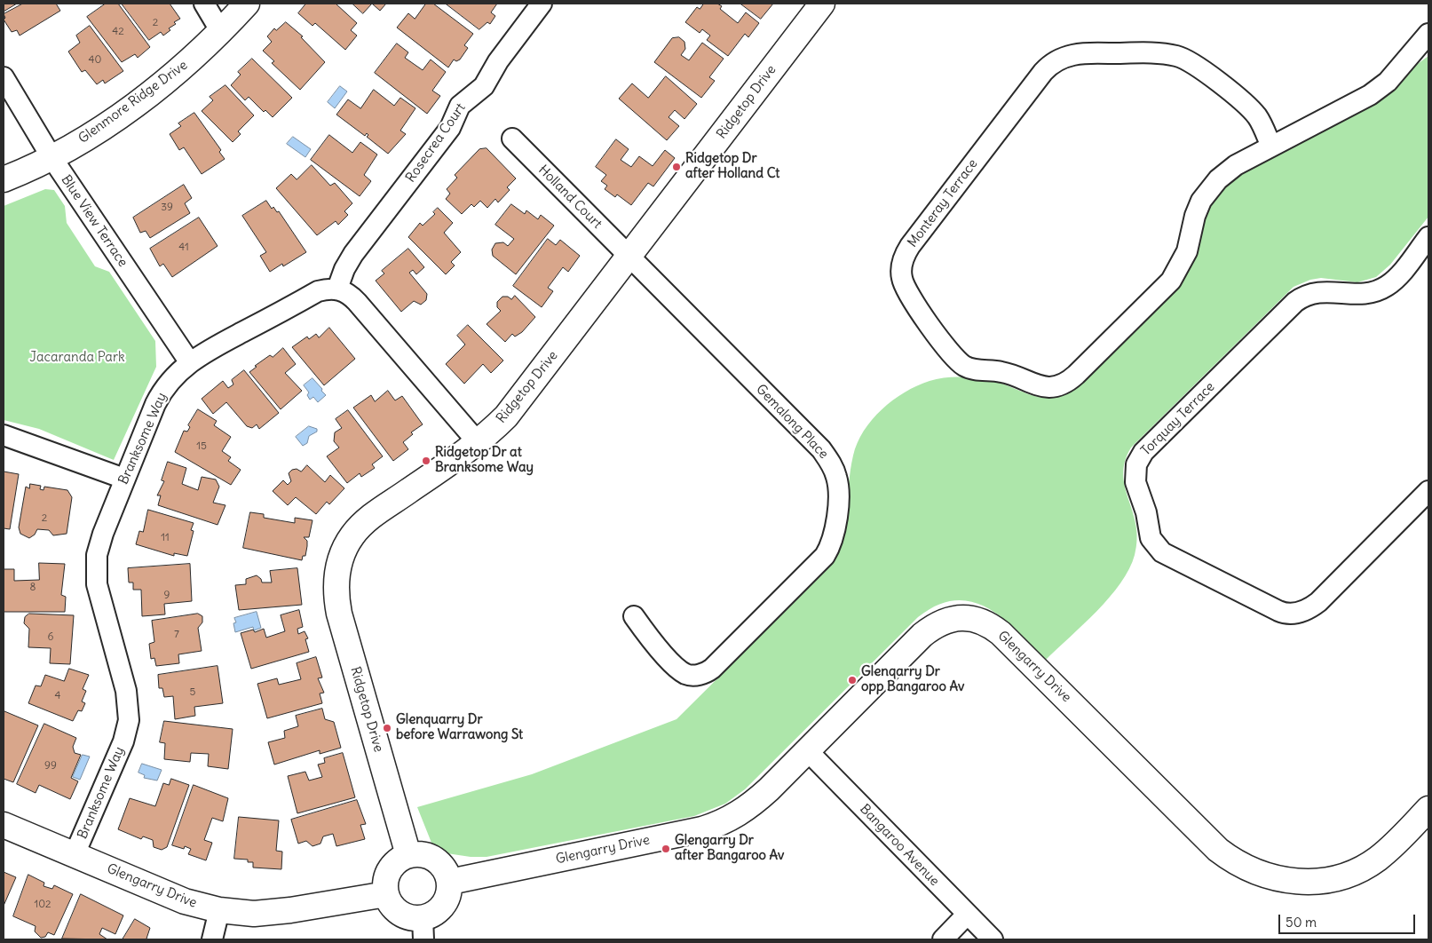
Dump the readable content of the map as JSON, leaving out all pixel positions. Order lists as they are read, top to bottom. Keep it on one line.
{"streets":{"street":["Glenmore Ridge Drive","Ridgetop Drive","Rosecrea Court","Holland Court","Monteray Terrace","Blue View Terrace","Torquay Terrace","Gemalong Place","Branksome Way","Glengarry Drive","Bangaroo Avenue"]},"crossings":[["Glenmore Ridge Drive","Blue View Terrace"],["Ridgetop Drive","Holland Court"],["Ridgetop Drive","Gemalong Place"],["Ridgetop Drive","Glengarry Drive"],["Rosecrea Court","Branksome Way"],["Holland Court","Gemalong Place"],["Blue View Terrace","Branksome Way"],["Branksome Way","Glengarry Drive"],["Glengarry Drive","Bangaroo Avenue"]],"parks":["Jacaranda Park"],"places":["Ridgetop Dr after Holland Ct","Ridgetop Dr at Branksome Way","Glenqarry Dr opp Bangaroo Av","Glenquarry Dr before Warrawong St","Glengarry Dr after Bangaroo Av"],"house_numbers":["2","42","40","39","41","15","2","11","8","9","7","6","5","4","99","102"],"scale_bar":"50 m"}
